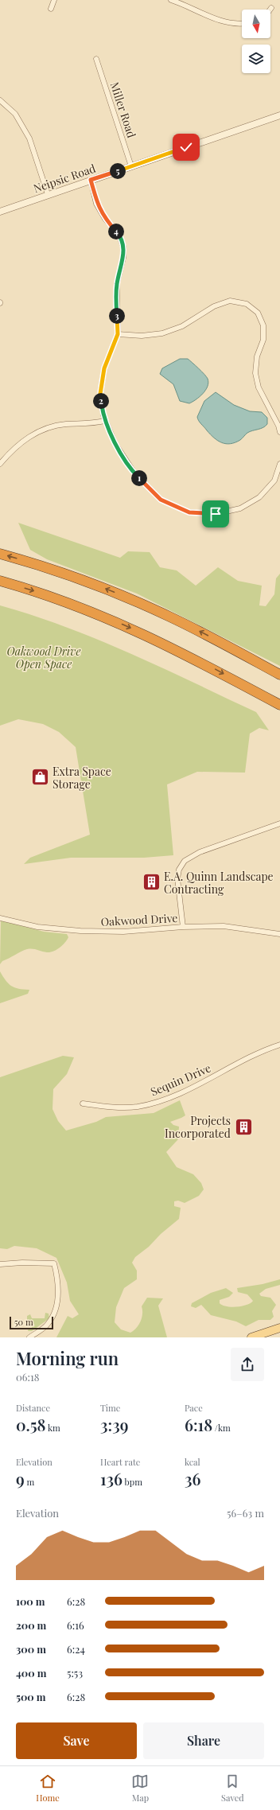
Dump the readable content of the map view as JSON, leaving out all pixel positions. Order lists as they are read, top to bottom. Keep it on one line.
{"streets":{"street":["Miller Road","Neipsic Road","Oakwood Drive","Sequin Drive"]},"crossings":[["Miller Road","Neipsic Road"]],"parks":["Oakwood Drive Open Space"],"places":{"shop":["Extra Space Storage"],"building":["E.A. Quinn Landscape Contracting","Projects Incorporated"]},"scale_bar":"50 m","north":"bottom","page":{"pins":["5","4","3","2","1"],"scale":"50 m","heading":["Morning run","06:18"],"stats":[["Distance","0.58 km"],["Time","3:39"],["Pace","6:18 /km"],["Elevation","9 m"],["Heart rate","136 bpm"],["kcal","36"]],"chart":["Elevation","56–63 m"],"list":[{"name":"100 m","note":"6:28"},{"name":"200 m","note":"6:16"},{"name":"300 m","note":"6:24"},{"name":"400 m","note":"5:53"},{"name":"500 m","note":"6:28"}],"buttons":["Save","Share"],"tabs":["Home","Map","Saved"]}}
